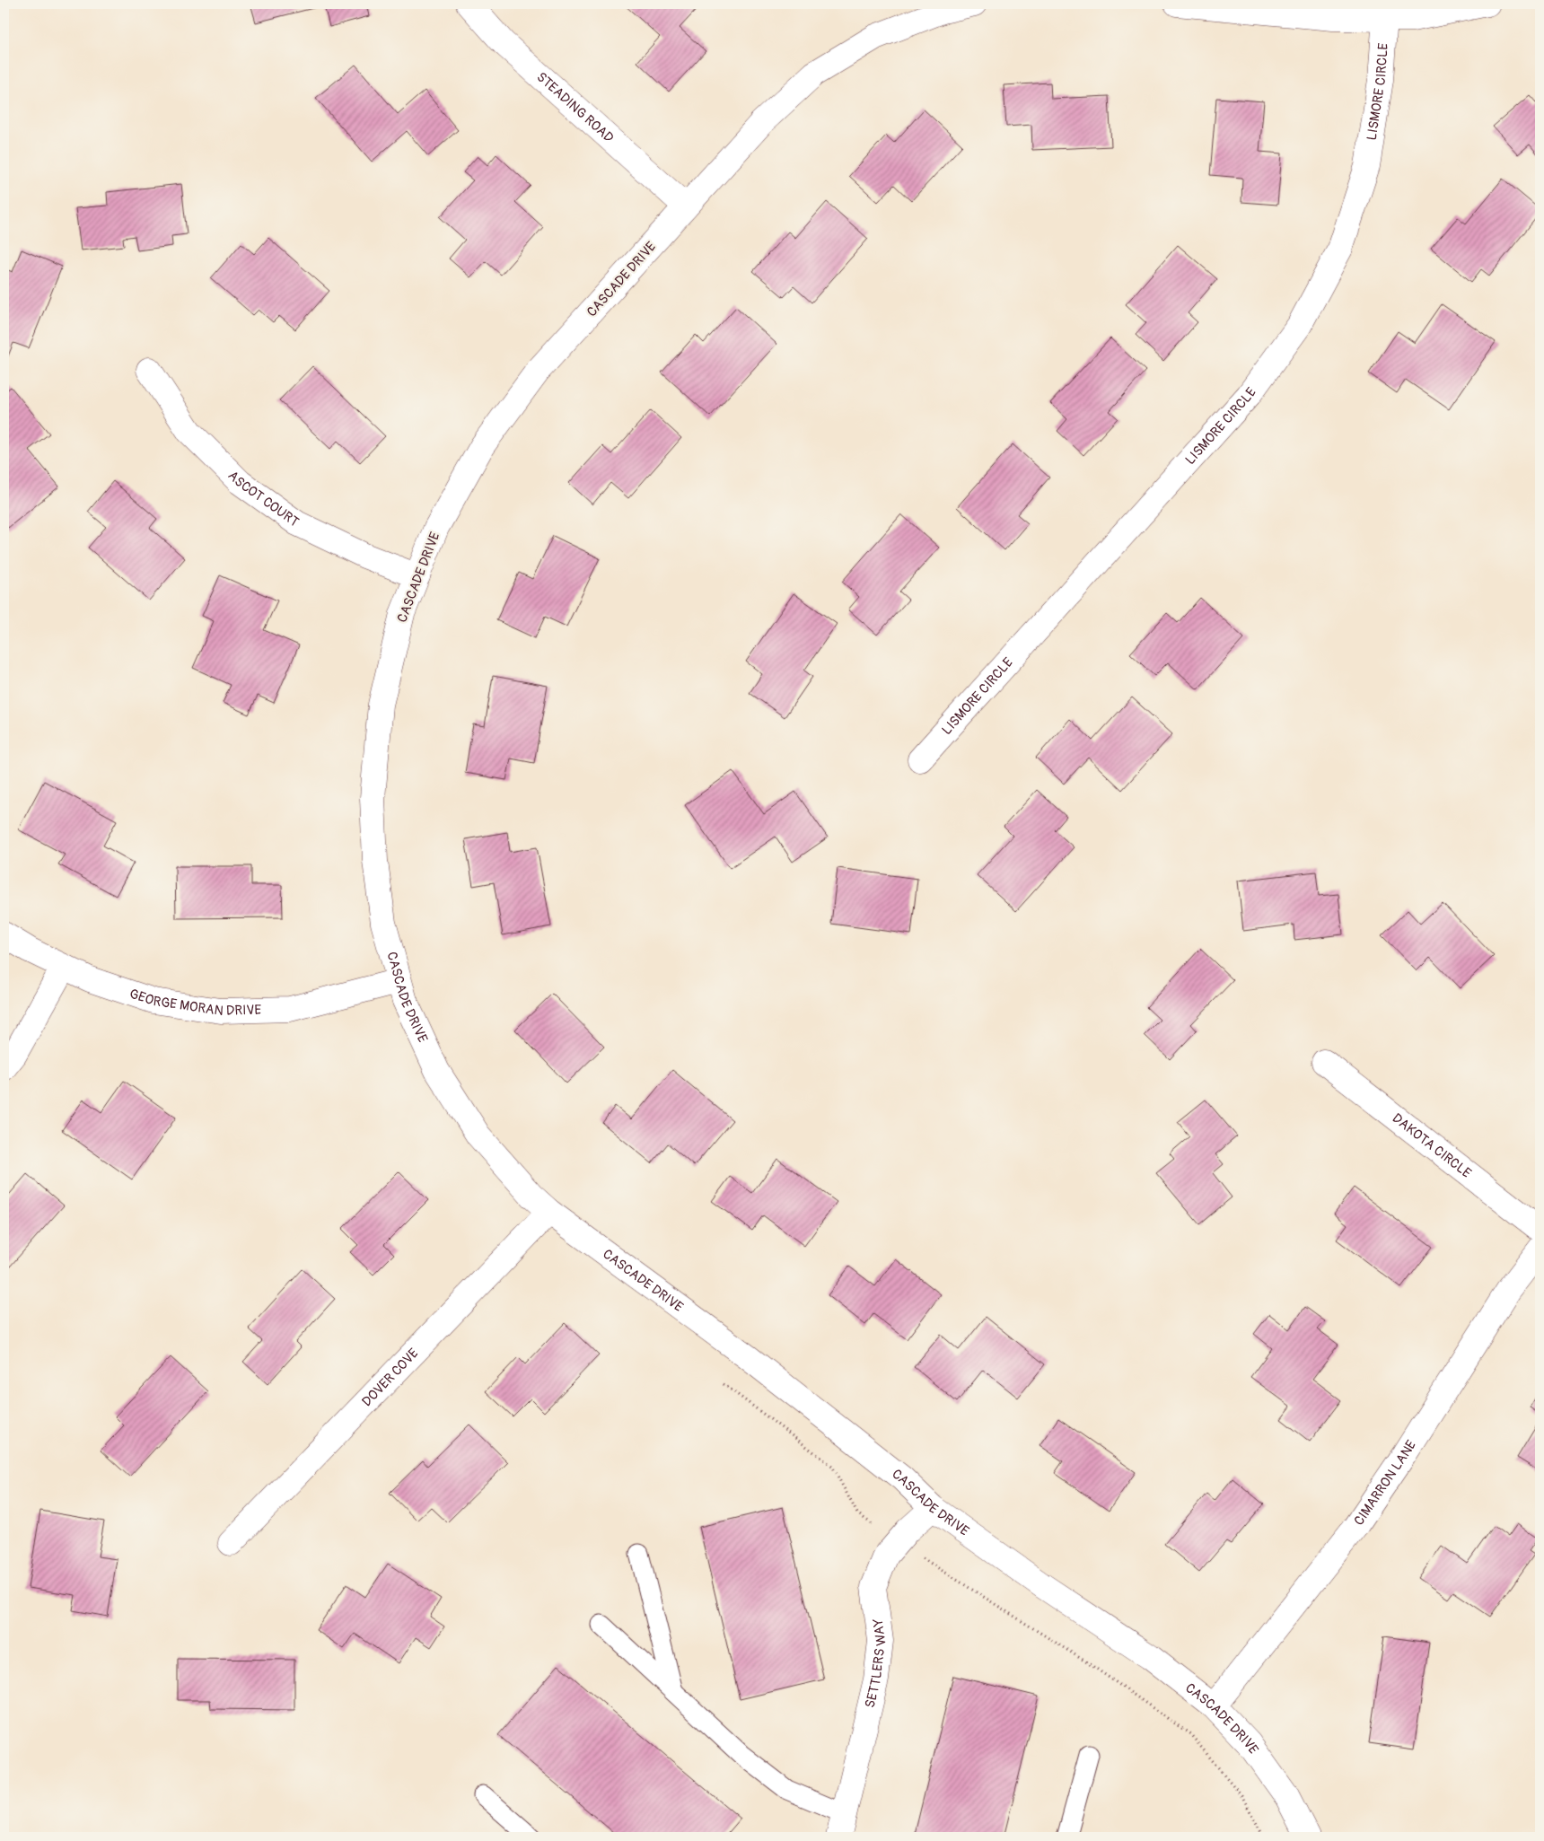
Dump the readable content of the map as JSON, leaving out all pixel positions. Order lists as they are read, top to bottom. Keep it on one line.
{"streets":{"street":["LISMORE CIRCLE","STEADING ROAD","CASCADE DRIVE","ASCOT COURT","GEORGE MORAN DRIVE","DAKOTA CIRCLE","DOVER COVE","CIMARRON LANE","SETTLERS WAY"]},"crossings":[["STEADING ROAD","CASCADE DRIVE"],["CASCADE DRIVE","ASCOT COURT"],["CASCADE DRIVE","GEORGE MORAN DRIVE"],["CASCADE DRIVE","DOVER COVE"],["CASCADE DRIVE","CIMARRON LANE"],["CASCADE DRIVE","SETTLERS WAY"]]}
